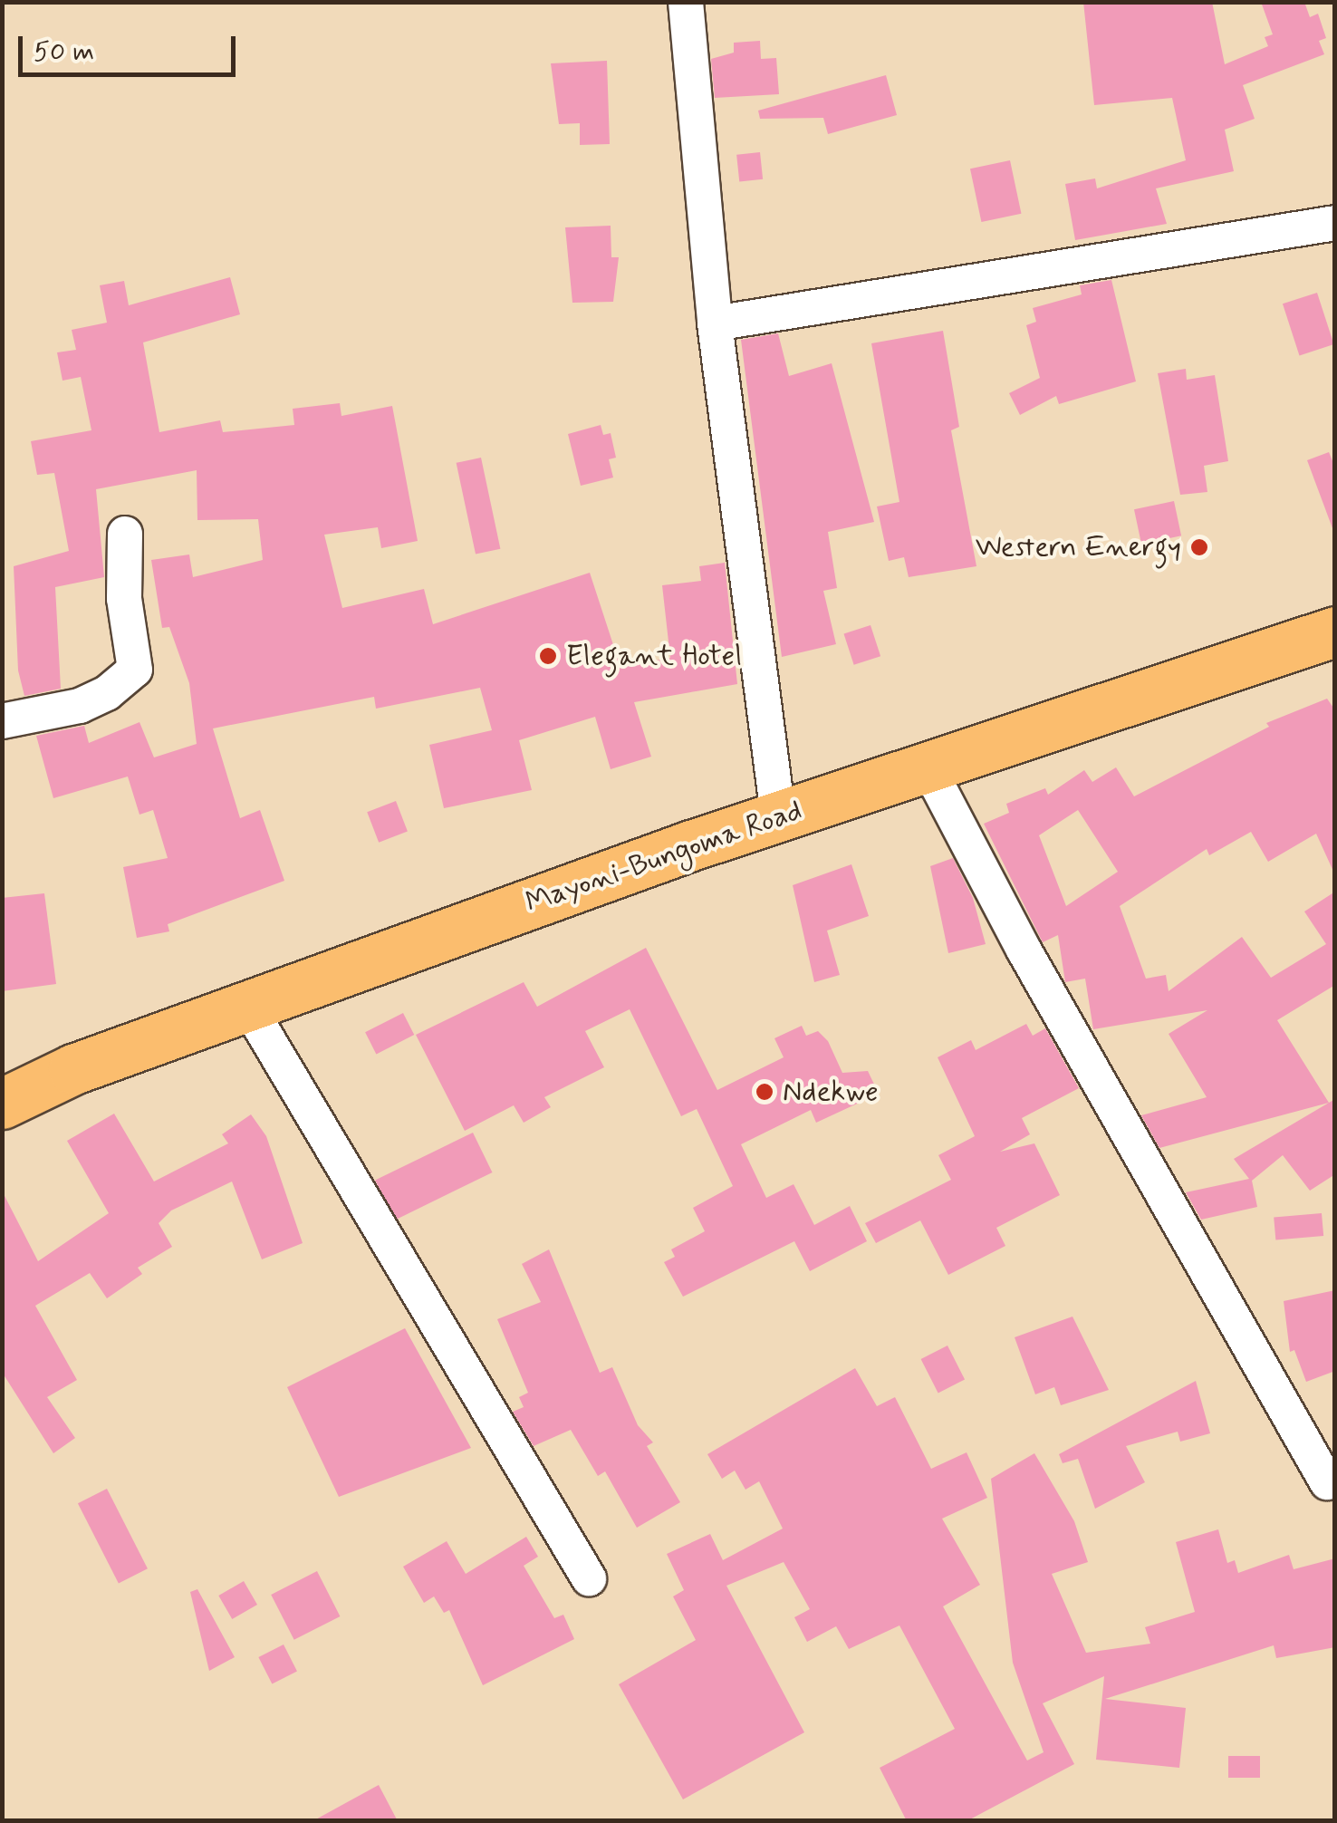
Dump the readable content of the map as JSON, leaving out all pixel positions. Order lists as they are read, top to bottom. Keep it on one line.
{"streets":{"main road":["Mayoni-Bungoma Road"]},"places":["Western Energy","Elegant Hotel","Ndekwe"],"scale_bar":"50 m"}
